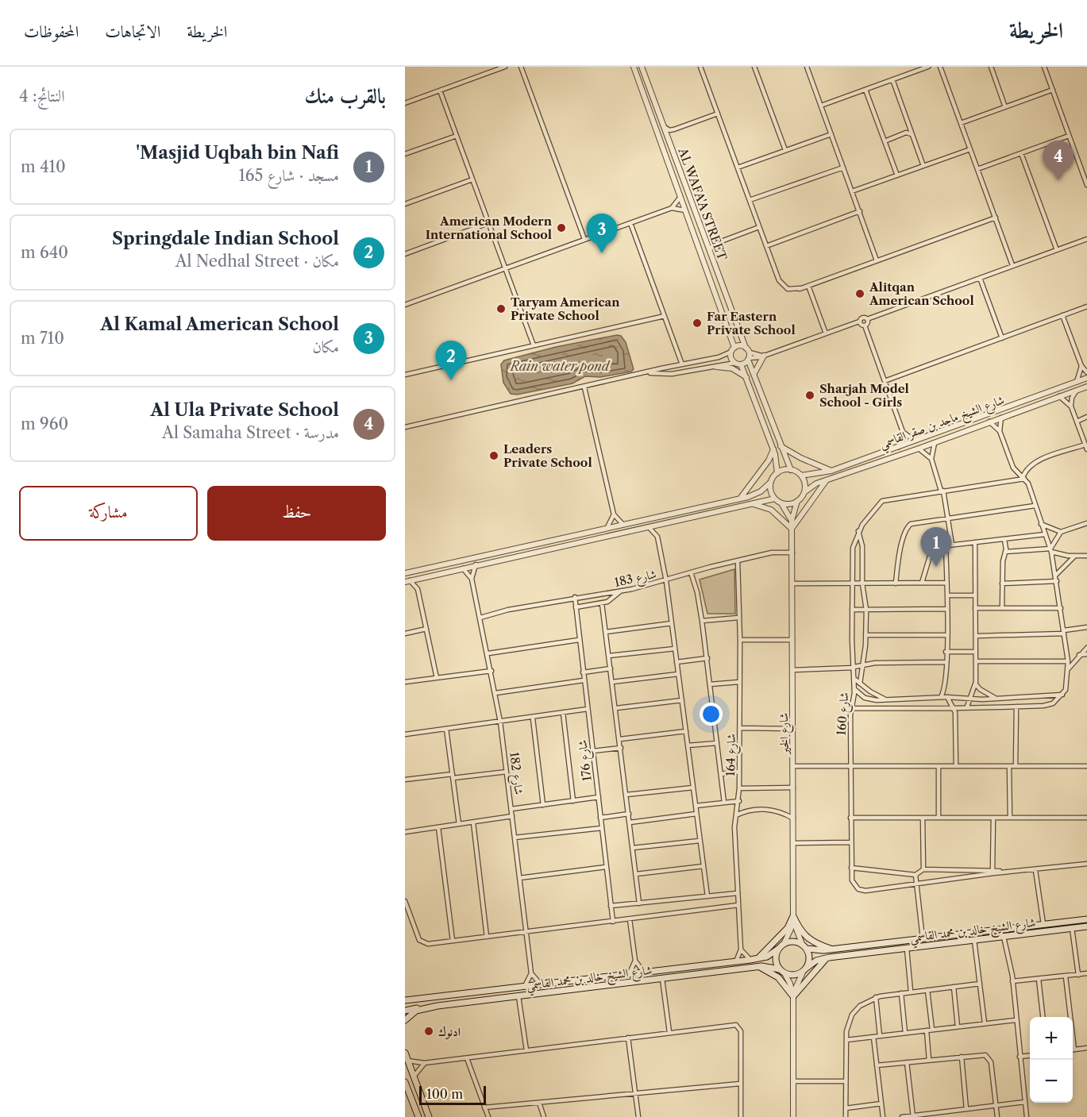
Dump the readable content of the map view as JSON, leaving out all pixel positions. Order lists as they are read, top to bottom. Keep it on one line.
{"streets":{"main road":["شارع الشيخ خالد بن محمد القاسمي"],"street":["AL WAFA'A STREET","شارع الشيخ ماجد بن صقر القاسمي","شارع 183","شارع 160","شارع الخير","شارع 164","شارع 176","شارع 182"]},"crossings":[["شارع الشيخ ماجد بن صقر القاسمي","شارع الخير"],["شارع 183","شارع الخير"],["شارع 183","شارع 164"],["شارع 183","شارع 176"],["شارع 183","شارع 182"],["شارع الخير","شارع الشيخ خالد بن محمد القاسمي"]],"water":["Rain water pond"],"places":["American Modern International School","Alitqan American School","Taryam American Private School","Far Eastern Private School","Sharjah Model School - Girls","Leaders Private School","ادنوك"],"scale_bar":"100 m","page":{"header":"الخريطة","nav":["الخريطة","الاتجاهات","المحفوظات"],"heading":["بالقرب منك","النتائج: 4"],"list":[{"mark":"1","name":"Masjid Uqbah bin Nafi'","note":"مسجد · شارع 165","value":"410 m"},{"mark":"2","name":"Springdale Indian School","note":"مكان · Al Nedhal Street","value":"640 m"},{"mark":"3","name":"Al Kamal American School","note":"مكان","value":"710 m"},{"mark":"4","name":"Al Ula Private School","note":"مدرسة · Al Samaha Street","value":"960 m"}],"pins":["4","3","2","1"],"buttons":["حفظ","مشاركة"],"map_buttons":["+","−"],"scale":"100 m"}}
